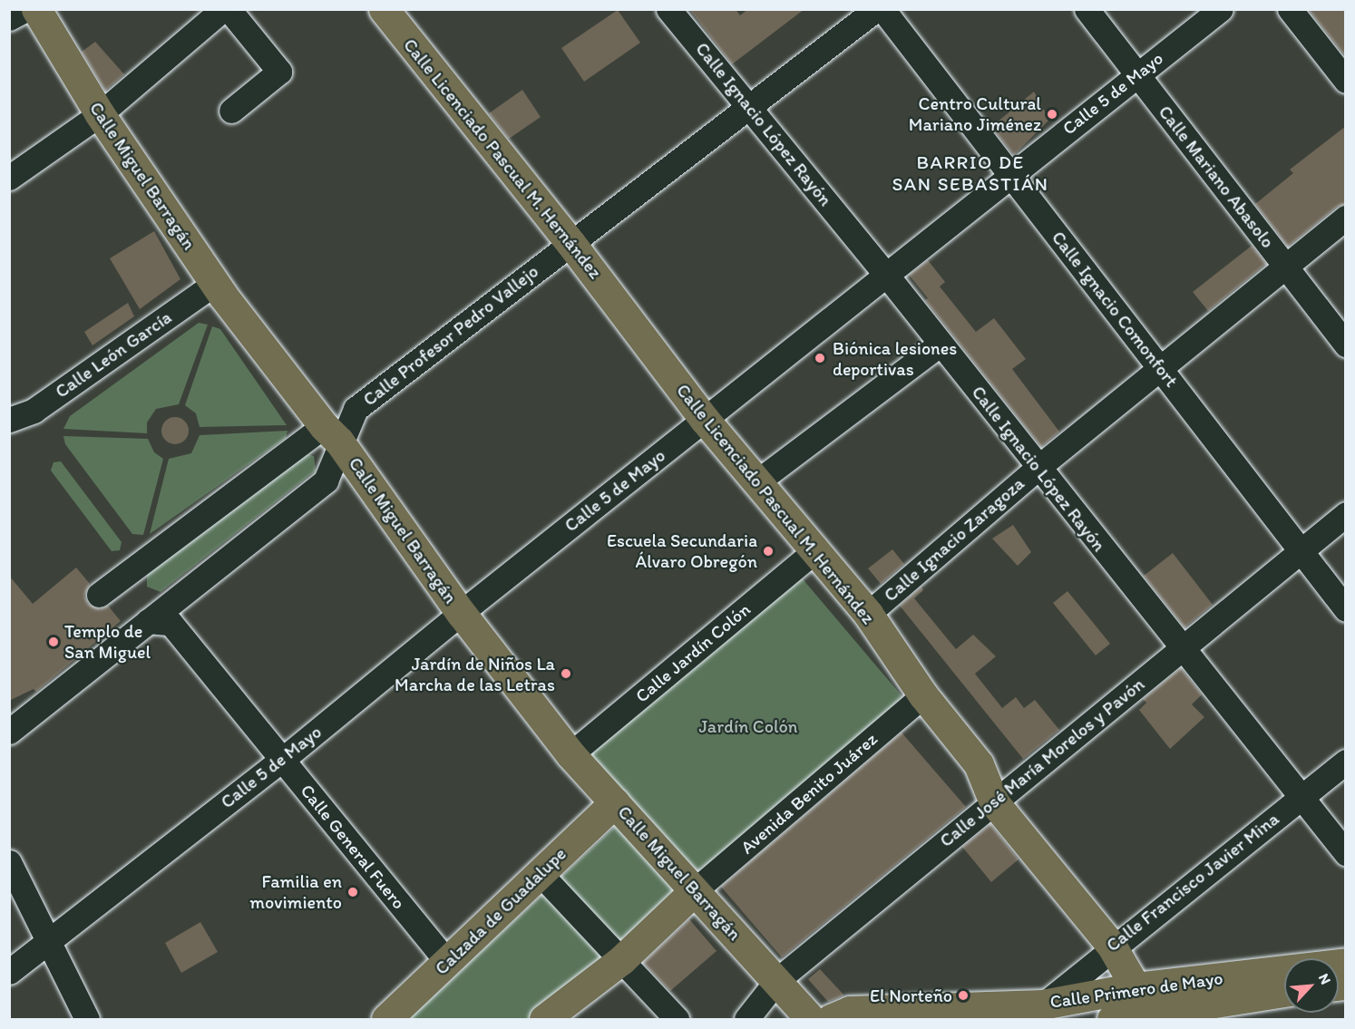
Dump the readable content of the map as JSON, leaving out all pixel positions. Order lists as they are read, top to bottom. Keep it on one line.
{"streets":{"main road":["Calle Licenciado Pascual M. Hernández","Calle Miguel Barragán","Calzada de Guadalupe","Calle Primero de Mayo"],"street":["Calle 5 de Mayo","Calle Ignacio López Rayón","Calle Mariano Abasolo","Calle Ignacio Comonfort","Calle Profesor Pedro Vallejo","Calle León García","Calle Ignacio Zaragoza","Calle Jardín Colón","Calle José María Morelos y Pavón","Avenida Benito Juárez","Calle General Fuero","Calle Francisco Javier Mina"]},"crossings":[["Calle 5 de Mayo","Calle Ignacio López Rayón"],["Calle 5 de Mayo","Calle Licenciado Pascual M. Hernández"],["Calle 5 de Mayo","Calle Miguel Barragán"],["Calle 5 de Mayo","Calle Mariano Abasolo"],["Calle 5 de Mayo","Calle Ignacio Comonfort"],["Calle 5 de Mayo","Calle General Fuero"],["Calle Ignacio López Rayón","Calle Profesor Pedro Vallejo"],["Calle Ignacio López Rayón","Calle Ignacio Zaragoza"],["Calle Ignacio López Rayón","Calle José María Morelos y Pavón"],["Calle Ignacio López Rayón","Calle Francisco Javier Mina"],["Calle Licenciado Pascual M. Hernández","Calle Profesor Pedro Vallejo"],["Calle Licenciado Pascual M. Hernández","Calle Ignacio Zaragoza"],["Calle Licenciado Pascual M. Hernández","Calle Jardín Colón"],["Calle Licenciado Pascual M. Hernández","Calle José María Morelos y Pavón"],["Calle Licenciado Pascual M. Hernández","Avenida Benito Juárez"],["Calle Licenciado Pascual M. Hernández","Calle Francisco Javier Mina"],["Calle Licenciado Pascual M. Hernández","Calle Primero de Mayo"],["Calle Miguel Barragán","Calle Profesor Pedro Vallejo"],["Calle Miguel Barragán","Calle León García"],["Calle Miguel Barragán","Calle Jardín Colón"],["Calle Miguel Barragán","Calle José María Morelos y Pavón"],["Calle Miguel Barragán","Avenida Benito Juárez"],["Calle Miguel Barragán","Calzada de Guadalupe"],["Calle Mariano Abasolo","Calle Ignacio Zaragoza"],["Calle Ignacio Comonfort","Calle Ignacio Zaragoza"],["Calle Ignacio Comonfort","Calle José María Morelos y Pavón"],["Calle Profesor Pedro Vallejo","Calle General Fuero"],["Calle General Fuero","Calzada de Guadalupe"],["Calle Francisco Javier Mina","Calle Primero de Mayo"]],"districts":["BARRIO DE SAN SEBASTIÁN"],"parks":["Jardín Colón"],"places":["Centro Cultural Mariano Jiménez","Biónica lesiones deportivas","Escuela Secundaria Álvaro Obregón","Templo de San Miguel","Jardín de Niños La Marcha de las Letras","Familia en movimiento","El Norteño"],"north":"top right"}
